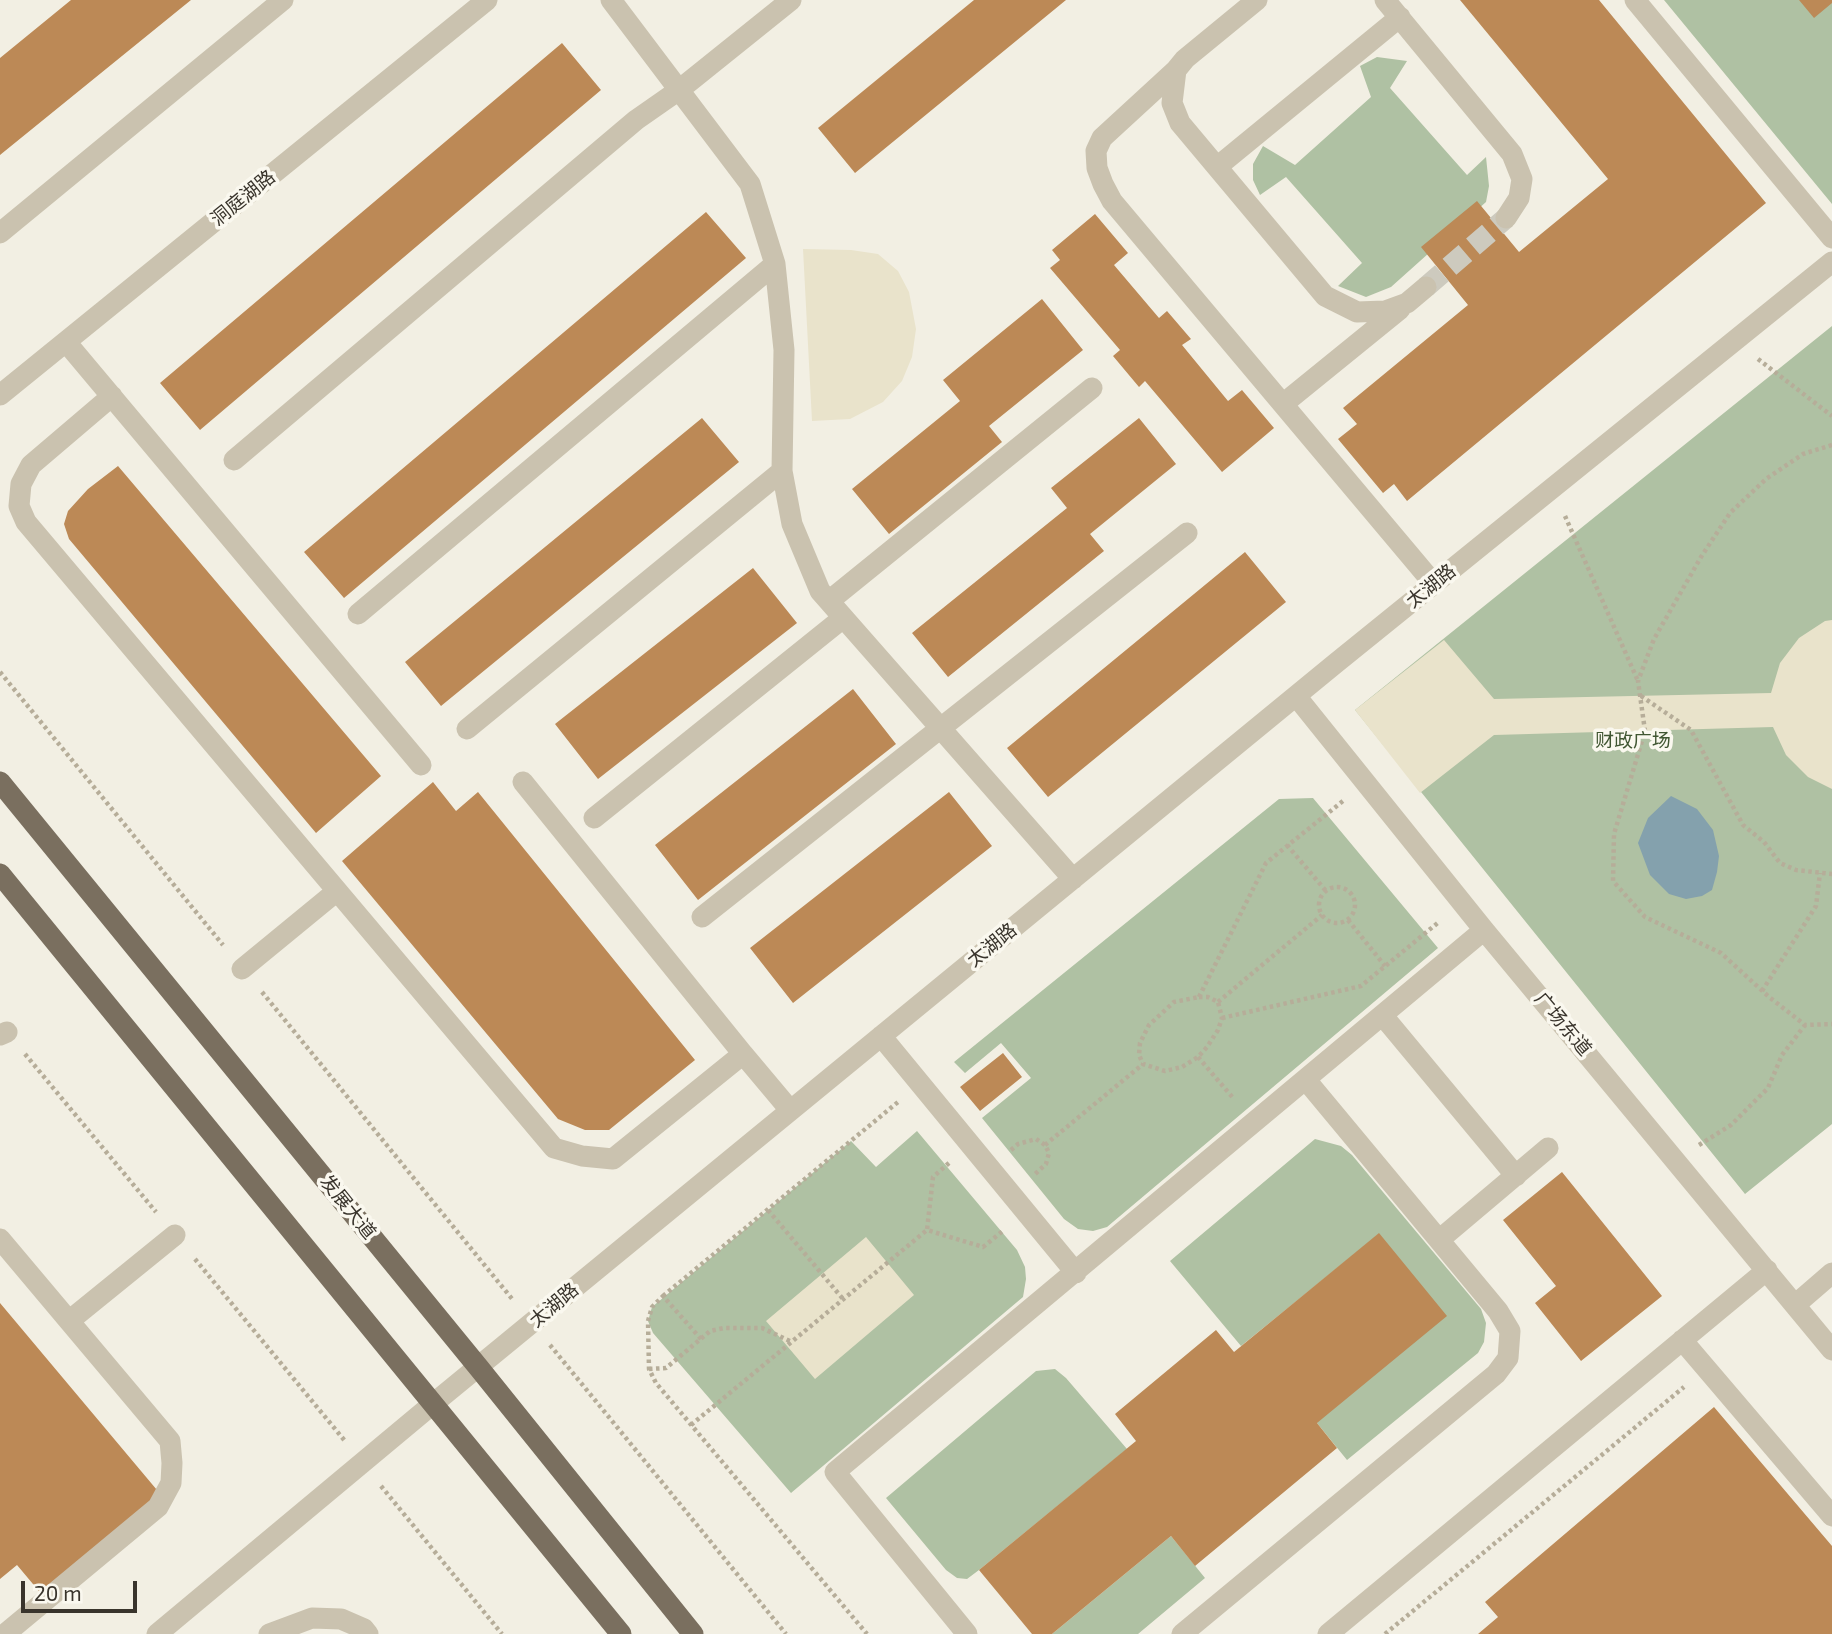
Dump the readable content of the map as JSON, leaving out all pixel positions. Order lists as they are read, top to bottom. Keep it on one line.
{"streets":{"main road":["发展大道"],"street":["洞庭湖路","太湖路","广场东道"]},"crossings":[["太湖路","广场东道"],["太湖路","发展大道"]],"parks":["财政广场"],"scale_bar":"20 m"}
